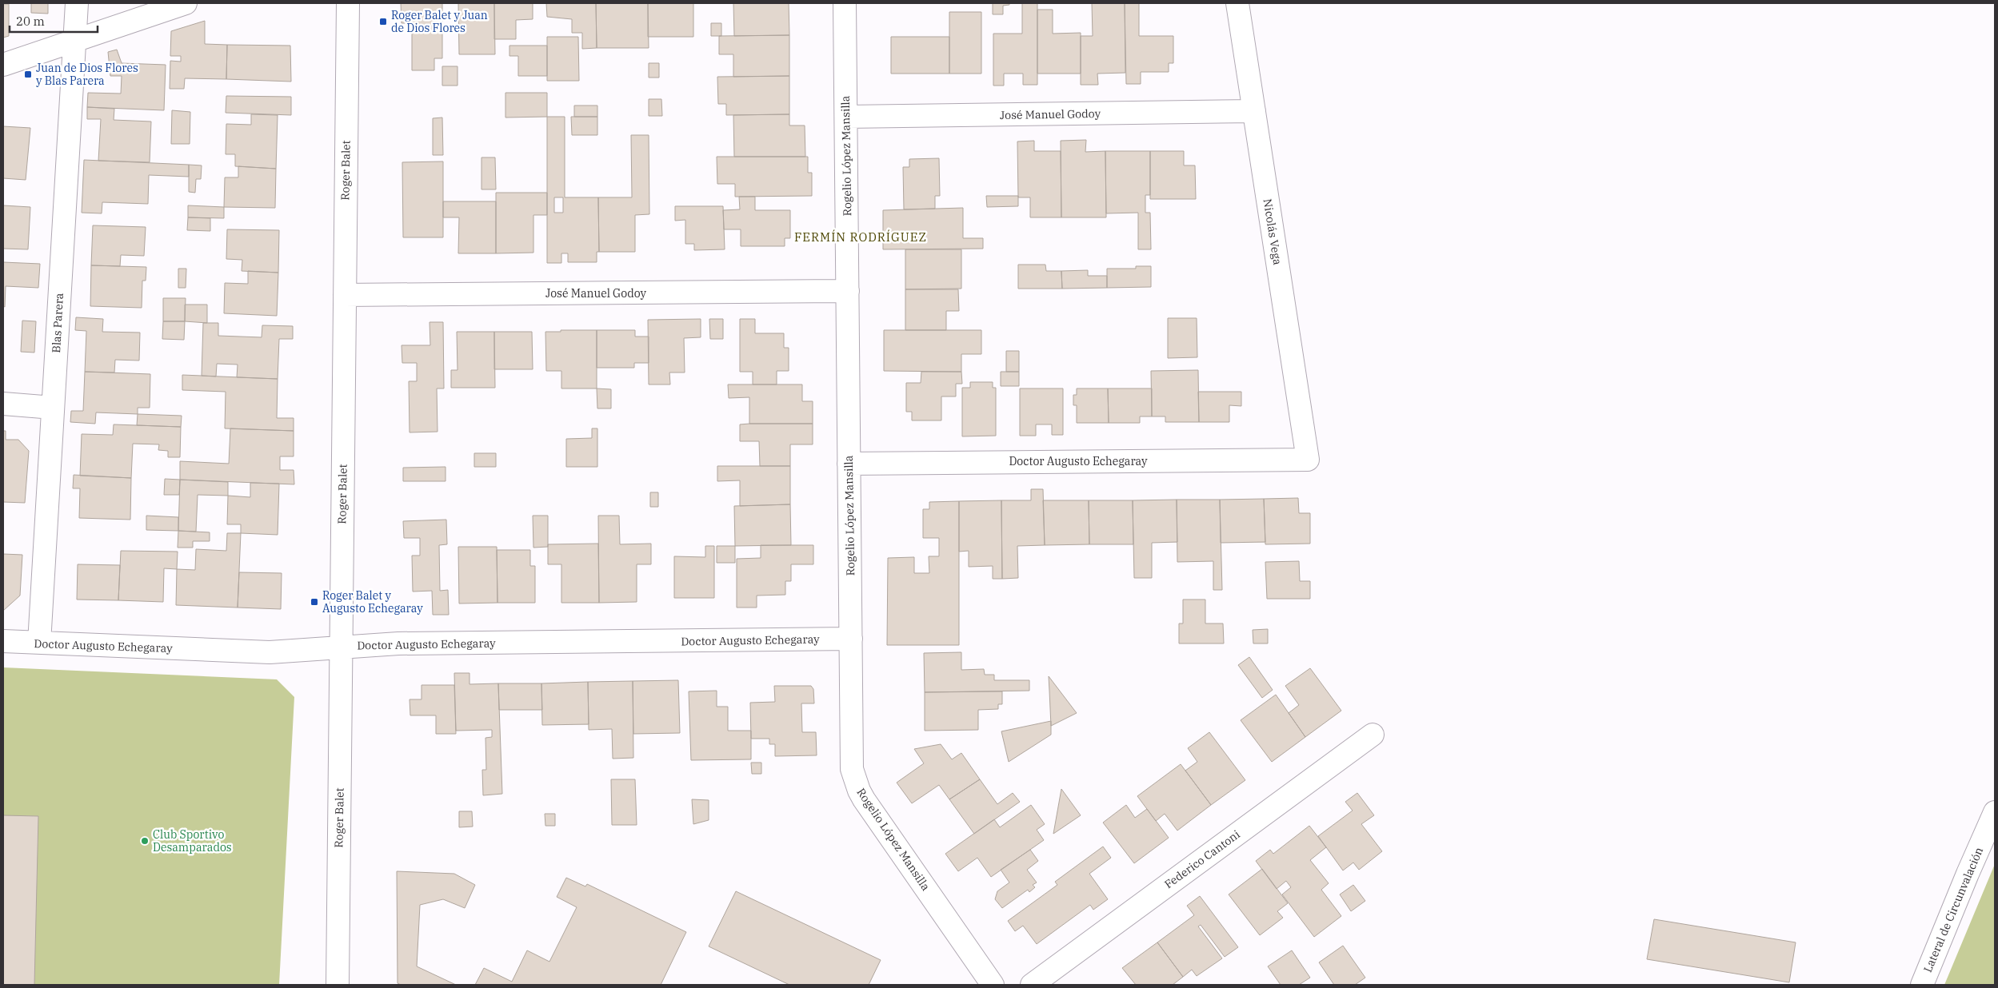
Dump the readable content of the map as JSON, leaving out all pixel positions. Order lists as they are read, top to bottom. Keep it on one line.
{"streets":{"street":["José Manuel Godoy","Rogelio López Mansilla","Roger Balet","Nicolás Vega","Blas Parera","Doctor Augusto Echegaray","Federico Cantoni","Lateral de Circunvalación"]},"crossings":[["José Manuel Godoy","Rogelio López Mansilla"],["José Manuel Godoy","Roger Balet"],["José Manuel Godoy","Nicolás Vega"],["Rogelio López Mansilla","Doctor Augusto Echegaray"],["Roger Balet","Doctor Augusto Echegaray"],["Nicolás Vega","Doctor Augusto Echegaray"],["Blas Parera","Doctor Augusto Echegaray"]],"districts":["FERMÍN RODRÍGUEZ"],"places":{"transit":["Roger Balet y Juan de Dios Flores","Juan de Dios Flores y Blas Parera","Roger Balet y Augusto Echegaray"],"other":["Club Sportivo Desamparados"]},"scale_bar":"20 m"}
